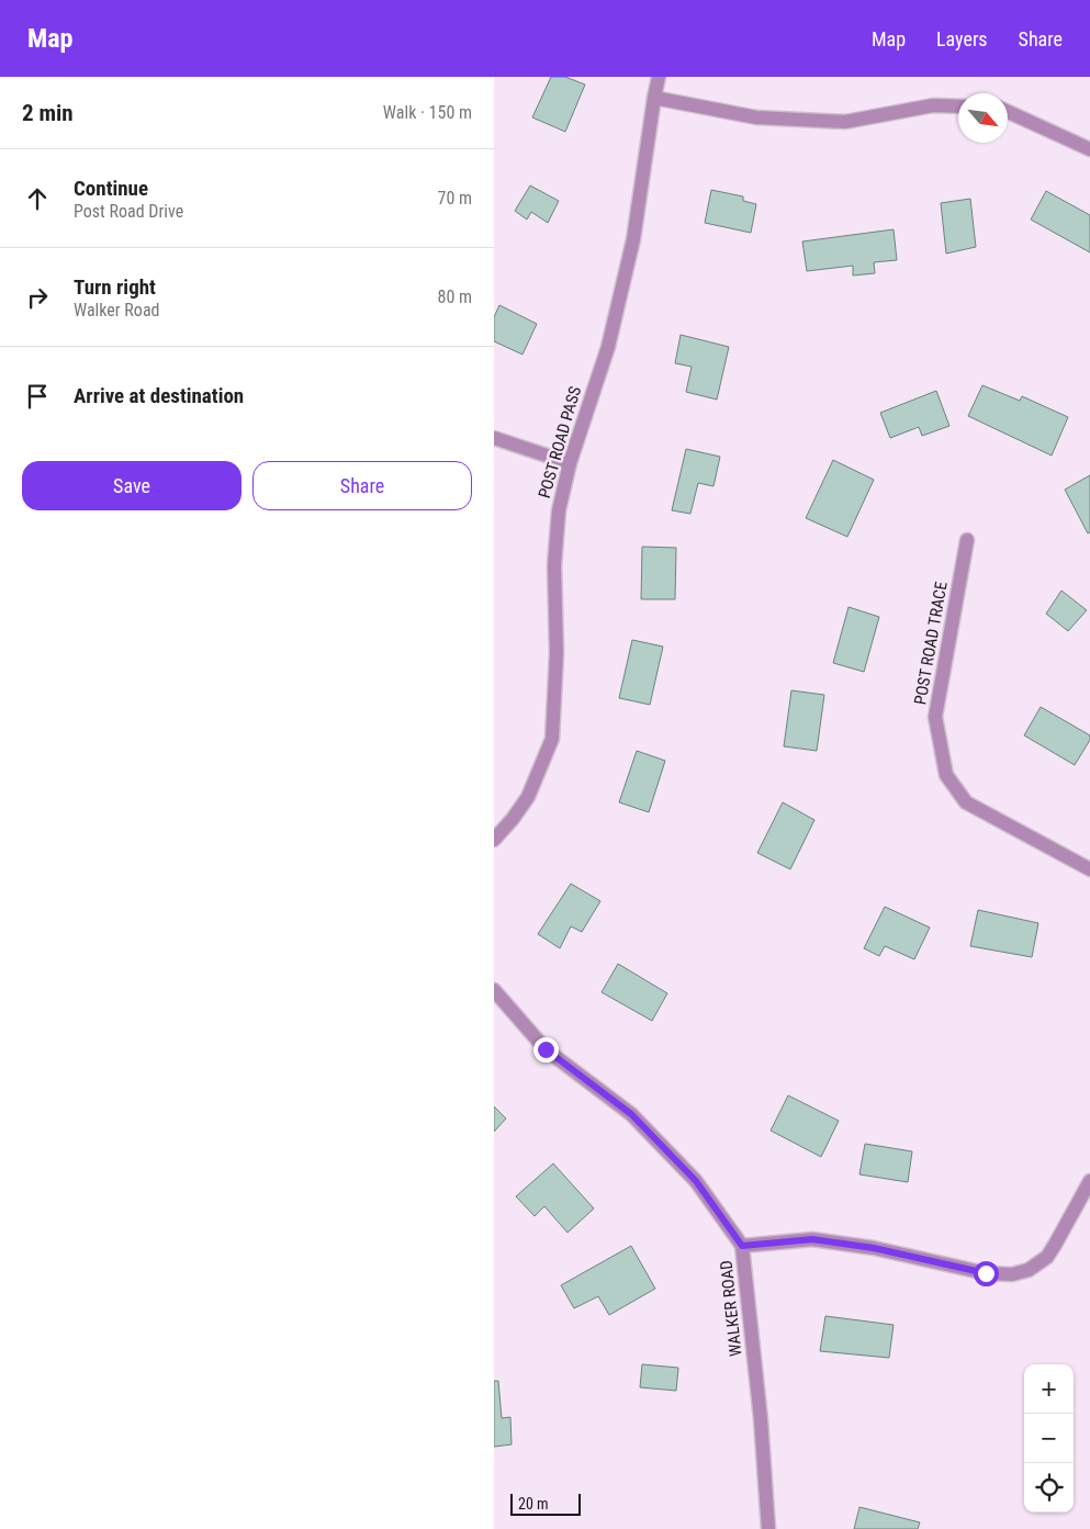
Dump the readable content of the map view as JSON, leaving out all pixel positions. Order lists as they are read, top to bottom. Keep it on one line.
{"streets":{"street":["POST ROAD PASS","POST ROAD TRACE","WALKER ROAD"]},"scale_bar":"20 m","north":"bottom right","page":{"header":"Map","nav":["Map","Layers","Share"],"heading":["2 min","Walk · 150 m"],"list":[["Continue","Post Road Drive","70 m"],["Turn right","Walker Road","80 m"],"Arrive at destination"],"buttons":["Save","Share"],"map_buttons":["+","−"],"scale":"20 m"}}
